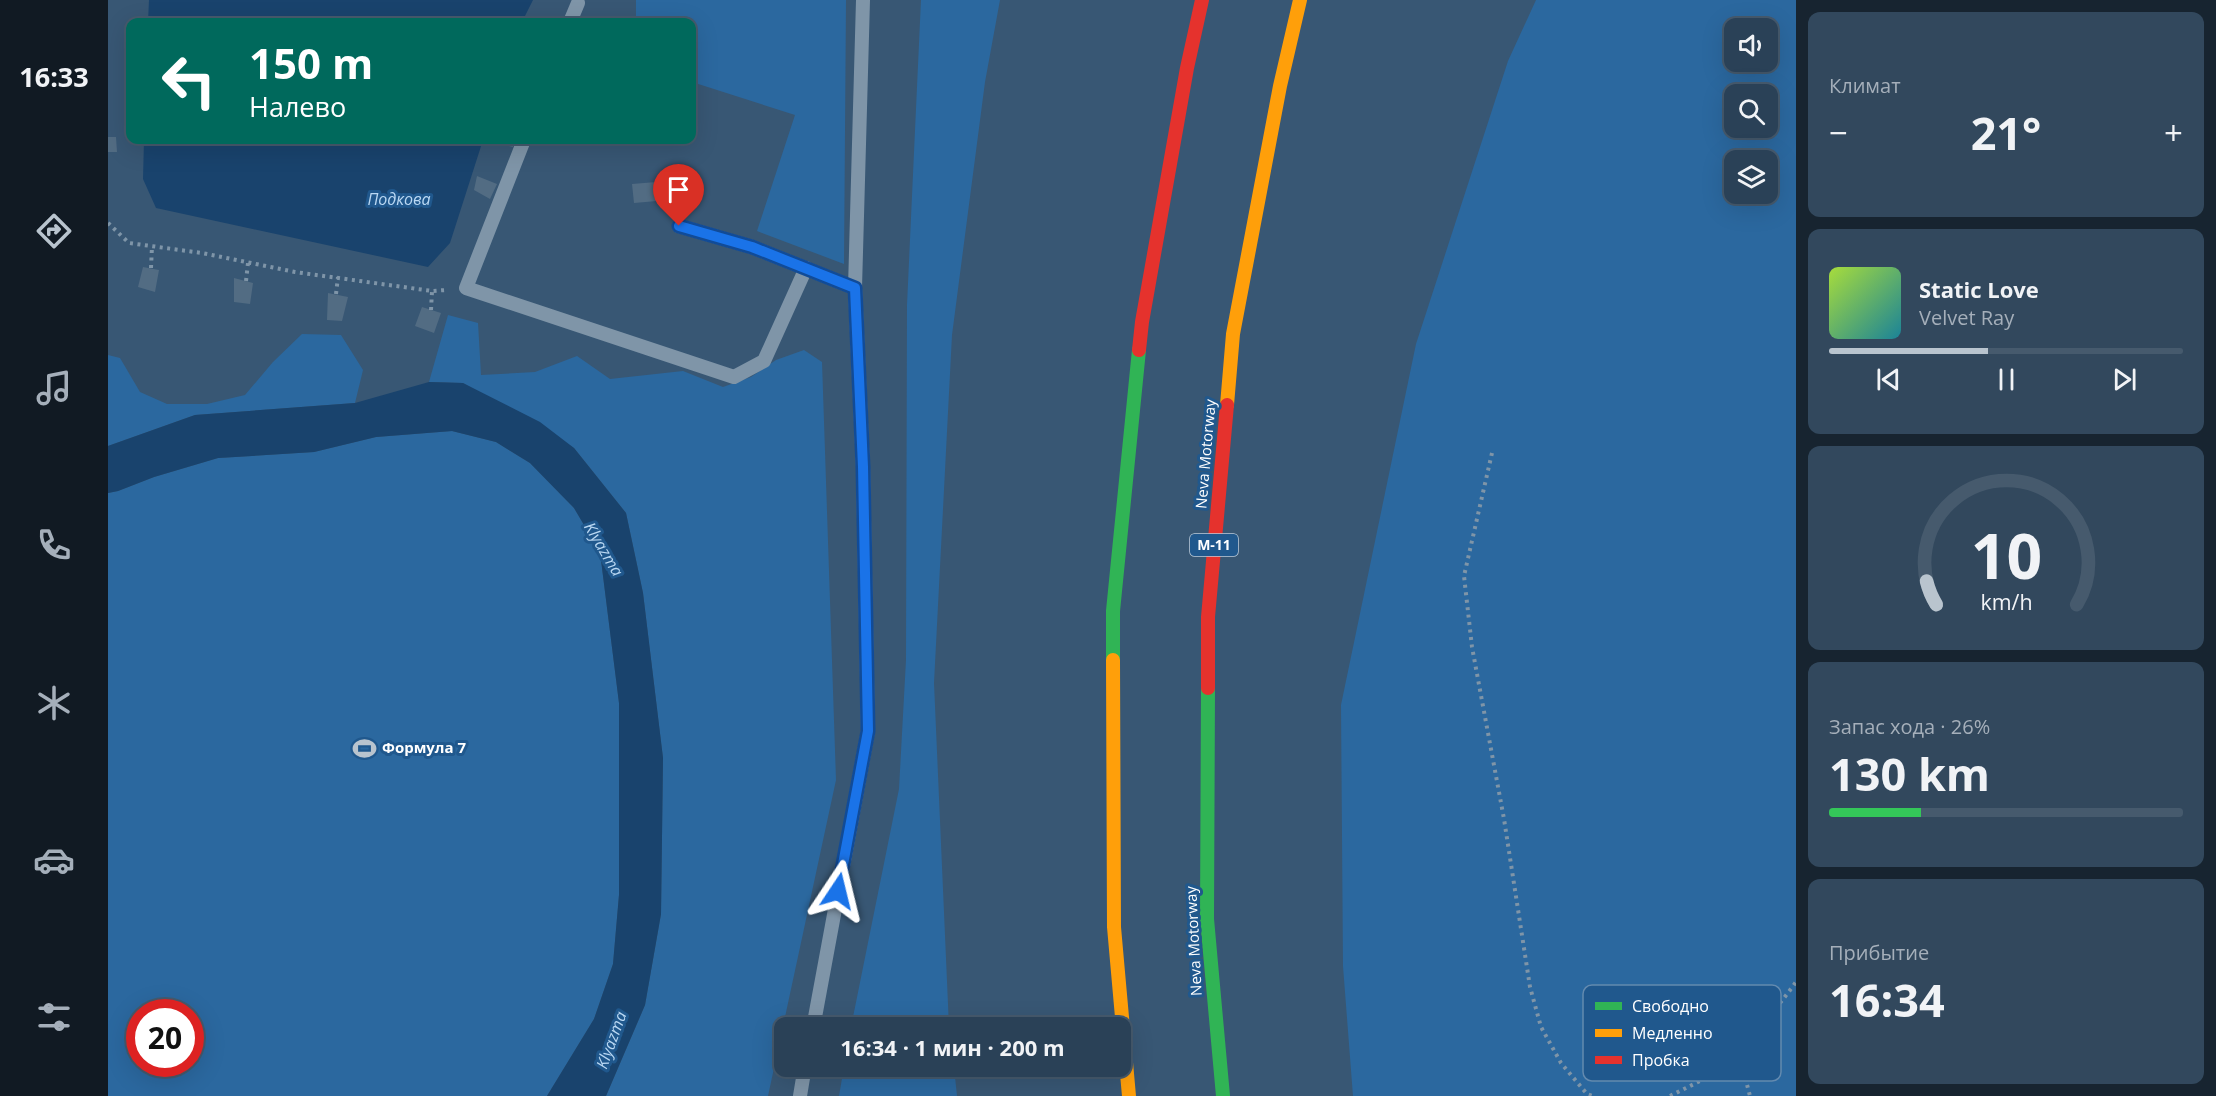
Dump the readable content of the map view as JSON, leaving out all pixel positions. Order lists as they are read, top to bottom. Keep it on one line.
{"streets":{"highway":["Neva Motorway","М-11"]},"water":["Подкова","Klyazma"],"places":{"sports":["Формула 7"]},"legend":["Свободно","Медленно","Пробка"],"page":{"tabs":"16:33","tile":["Климат",["Запас хода · 26%","130 km"],["Прибытие","16:34"]],"turn":["150 m","Налево"],"heat":["−","21°","+"],"song":["Static Love","Velvet Ray"],"limit":"20","trip":"16:34 · 1 мин · 200 m","gauge":["10","km/h"]}}
